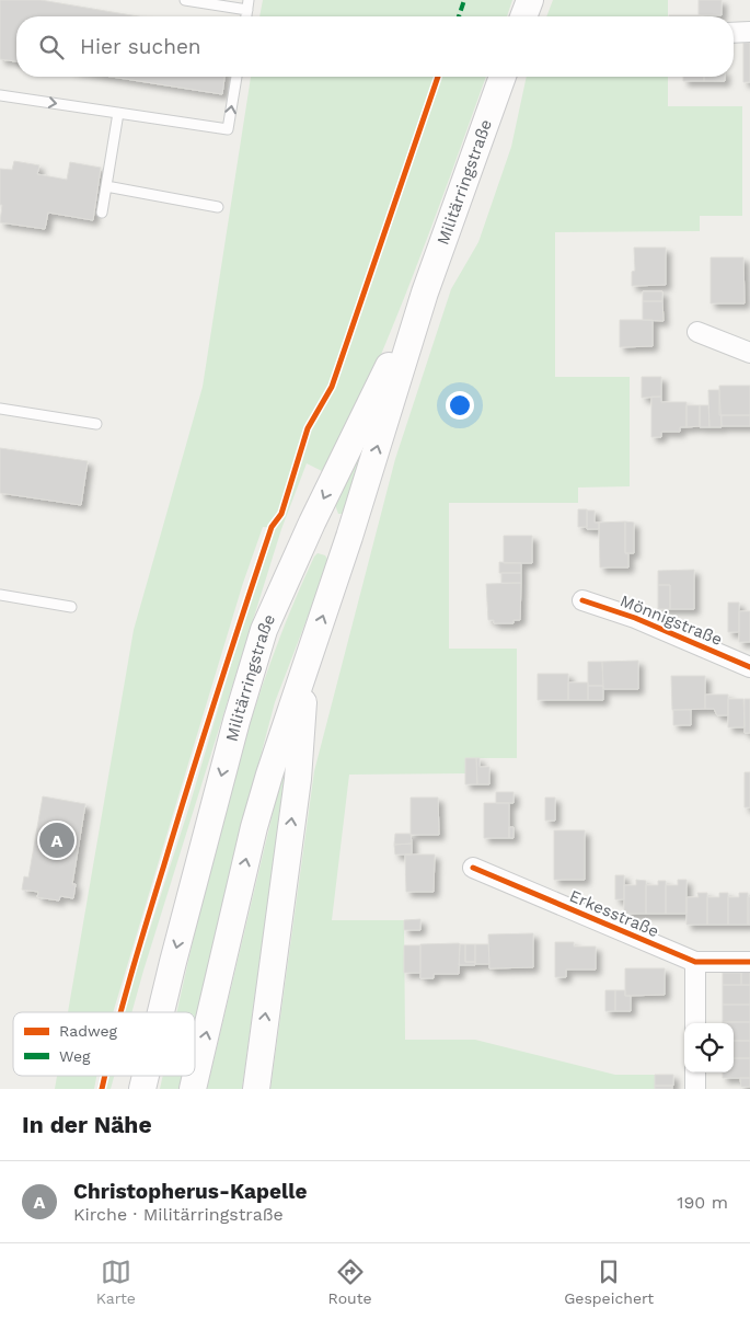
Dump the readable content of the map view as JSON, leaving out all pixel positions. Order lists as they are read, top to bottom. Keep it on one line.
{"streets":{"main road":["Militärringstraße"],"street":["Mönnigstraße","Erkesstraße"]},"legend":["Radweg","Weg"],"page":{"search":"Hier suchen","pins":"A","heading":"In der Nähe","list":[{"mark":"A","name":"Christopherus-Kapelle","note":"Kirche · Militärringstraße","value":"190 m"}],"nav":["Karte","Route","Gespeichert"]}}
